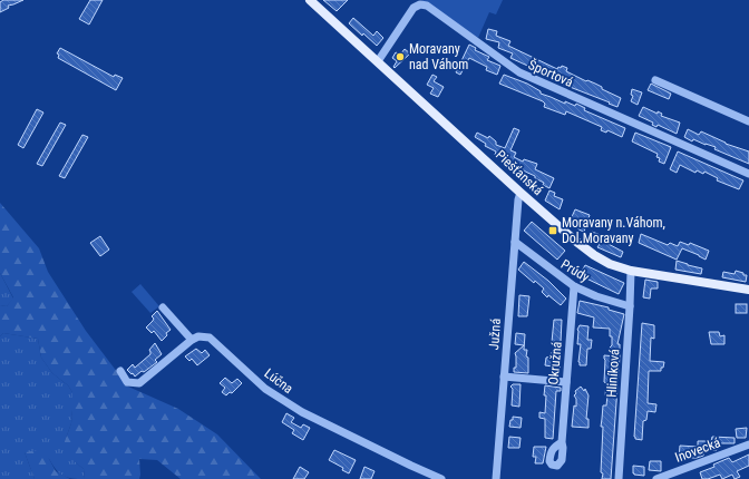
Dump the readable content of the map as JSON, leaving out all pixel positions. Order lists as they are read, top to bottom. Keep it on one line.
{"streets":{"main road":["Piešťanská"],"street":["Športová","Prúdy","Južná","Okružná","Hliníková","Lúčna","Inovecká"]},"crossings":[["Športová","Piešťanská"],["Piešťanská","Južná"],["Piešťanská","Hliníková"],["Prúdy","Južná"],["Prúdy","Okružná"],["Prúdy","Hliníková"]],"places":{"other":["Moravany nad Váhom"],"transit":["Moravany n.Váhom, Dol.Moravany"]}}
